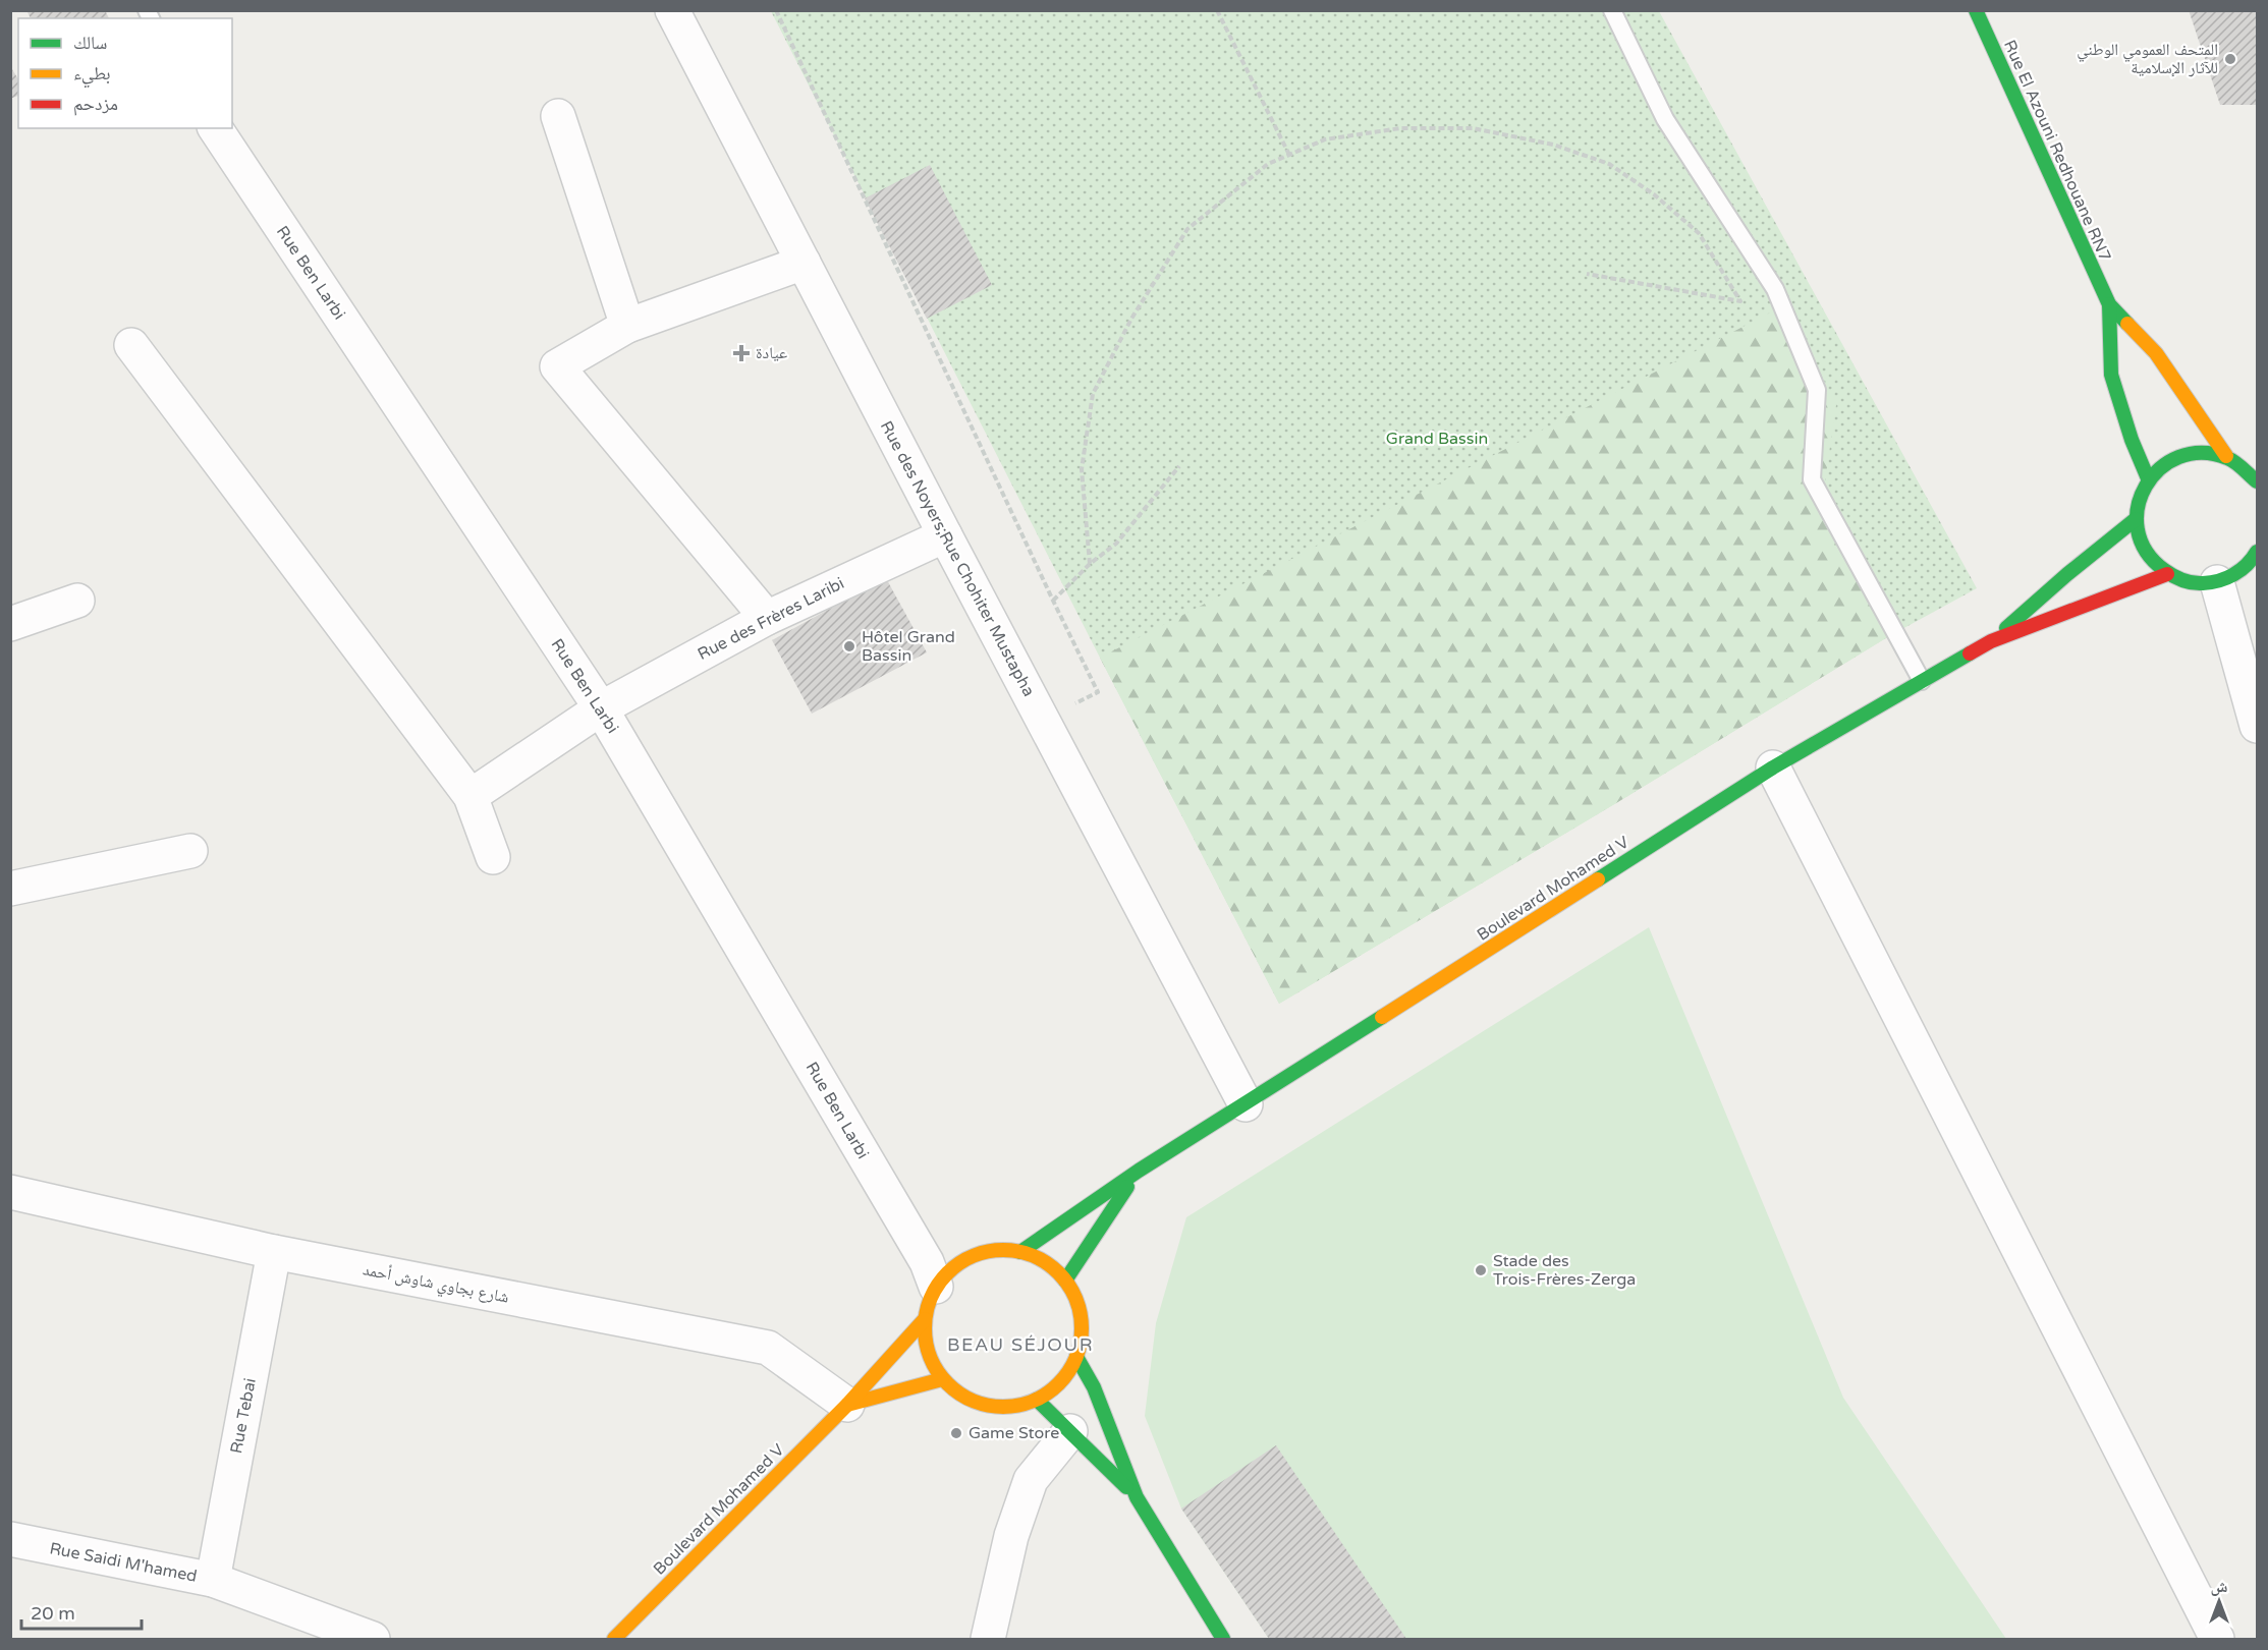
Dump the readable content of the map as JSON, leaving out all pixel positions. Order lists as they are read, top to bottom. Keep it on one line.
{"streets":{"main road":["Rue El Azouni Redhouane RN7","Boulevard Mohamed V"],"street":["Rue Ben Larbi","Rue des Noyers;Rue Chohiter Mustapha","Rue des Frères Laribi","شارع بجاوي شاوش أحمد","Rue Tebai","Rue Saidi M'hamed"]},"crossings":[["Rue Ben Larbi","Rue des Frères Laribi"],["Rue Ben Larbi","Boulevard Mohamed V"],["Rue des Noyers;Rue Chohiter Mustapha","Rue des Frères Laribi"],["Rue des Noyers;Rue Chohiter Mustapha","Boulevard Mohamed V"],["Boulevard Mohamed V","شارع بجاوي شاوش أحمد"],["شارع بجاوي شاوش أحمد","Rue Tebai"],["Rue Tebai","Rue Saidi M'hamed"]],"districts":["BEAU SÉJOUR"],"parks":["Grand Bassin"],"places":{"other":["المتحف العمومي الوطني للآثار الإسلامية","Hôtel Grand Bassin","Stade des Trois-Frères-Zerga","Game Store"],"health":["عيادة"]},"legend":["سالك","بطيء","مزدحم"],"scale_bar":"20 m","north":"top"}
